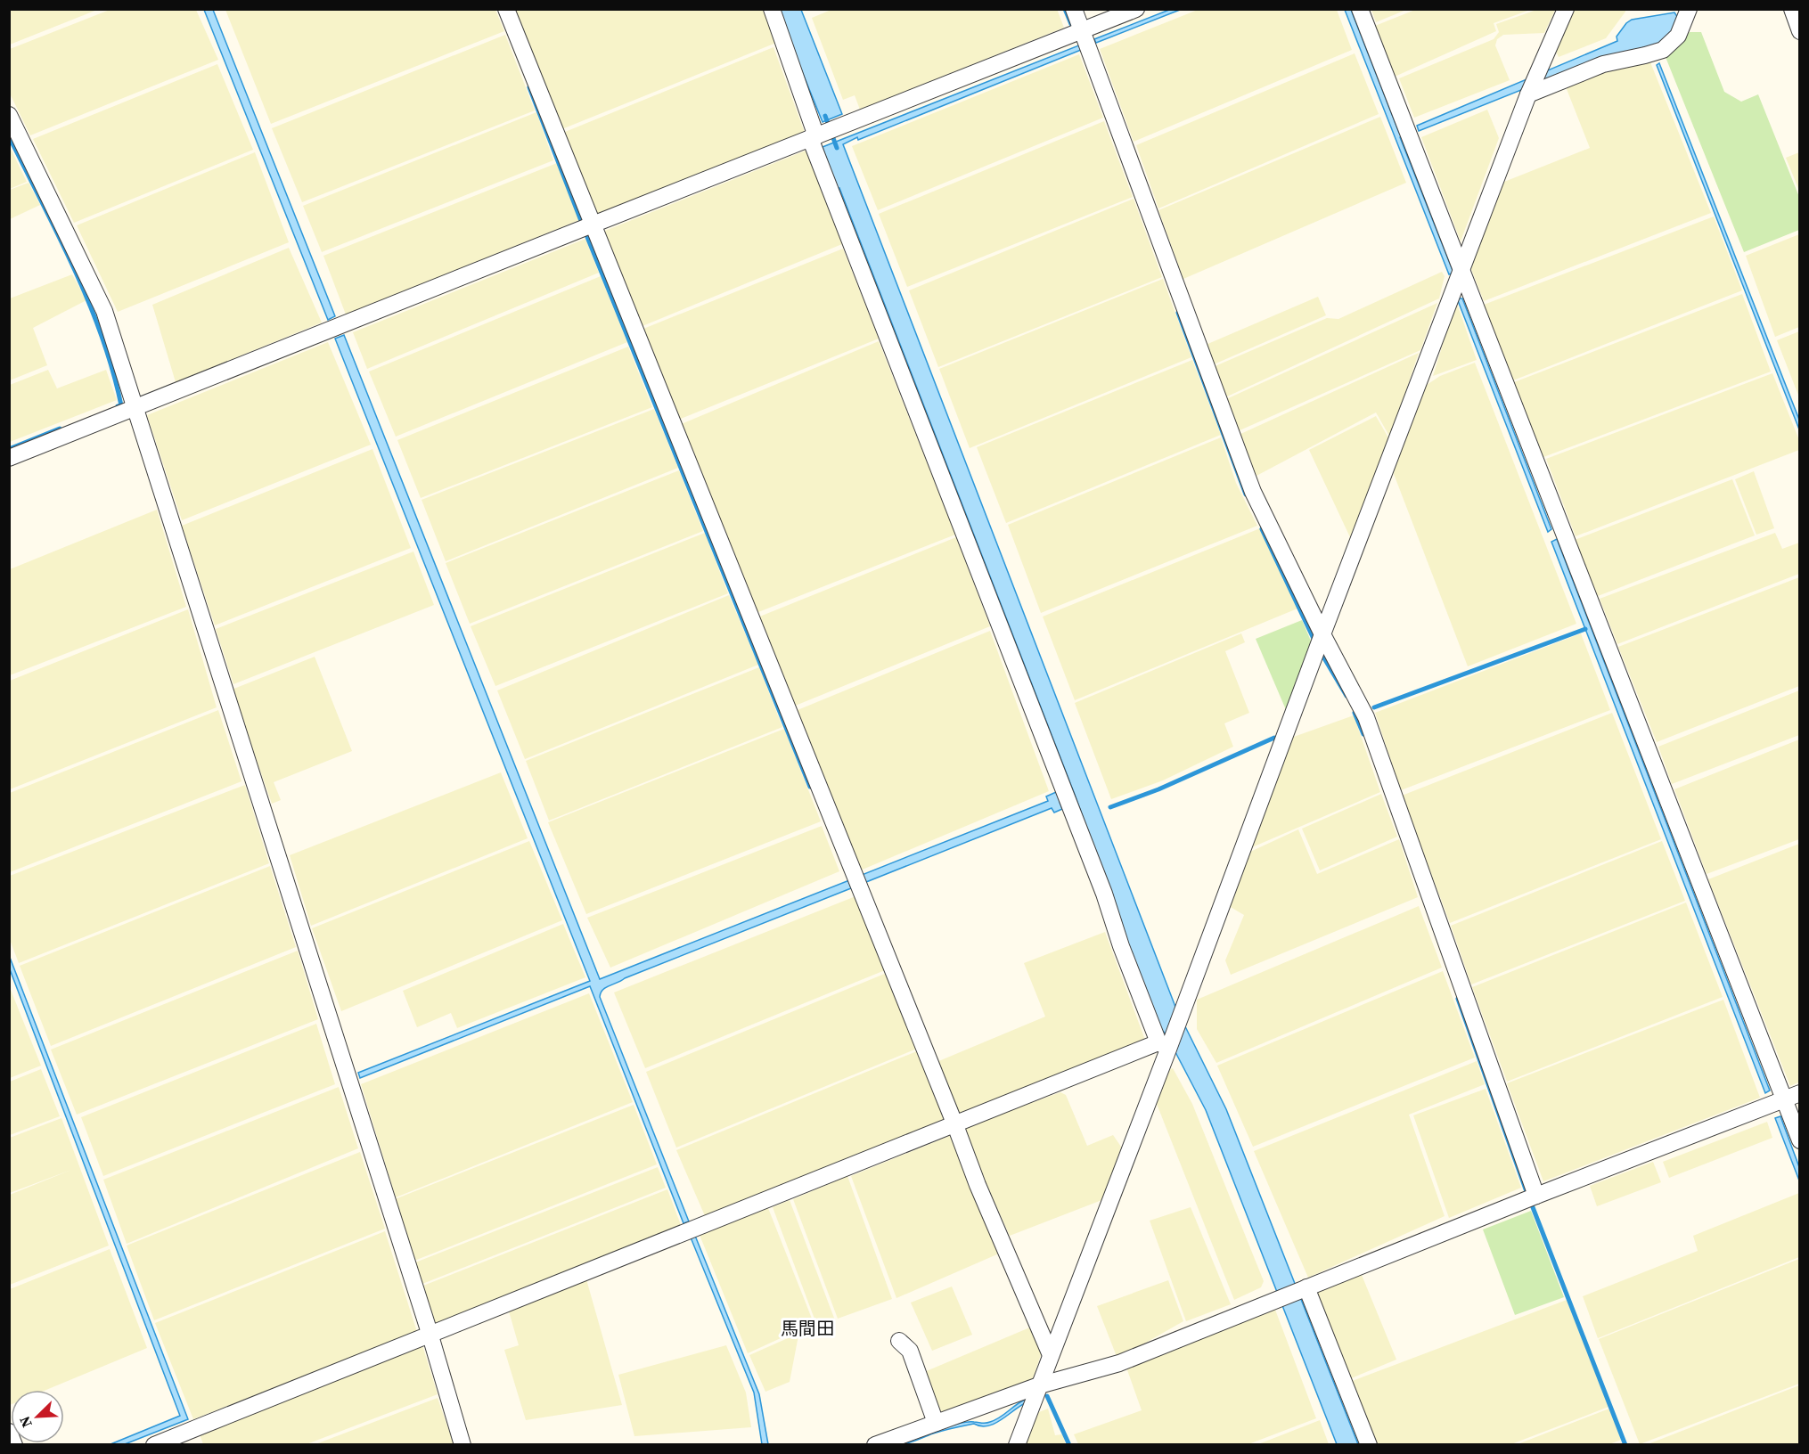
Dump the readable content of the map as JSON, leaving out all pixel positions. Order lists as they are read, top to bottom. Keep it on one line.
{"districts":["馬間田"],"north":"bottom left"}
